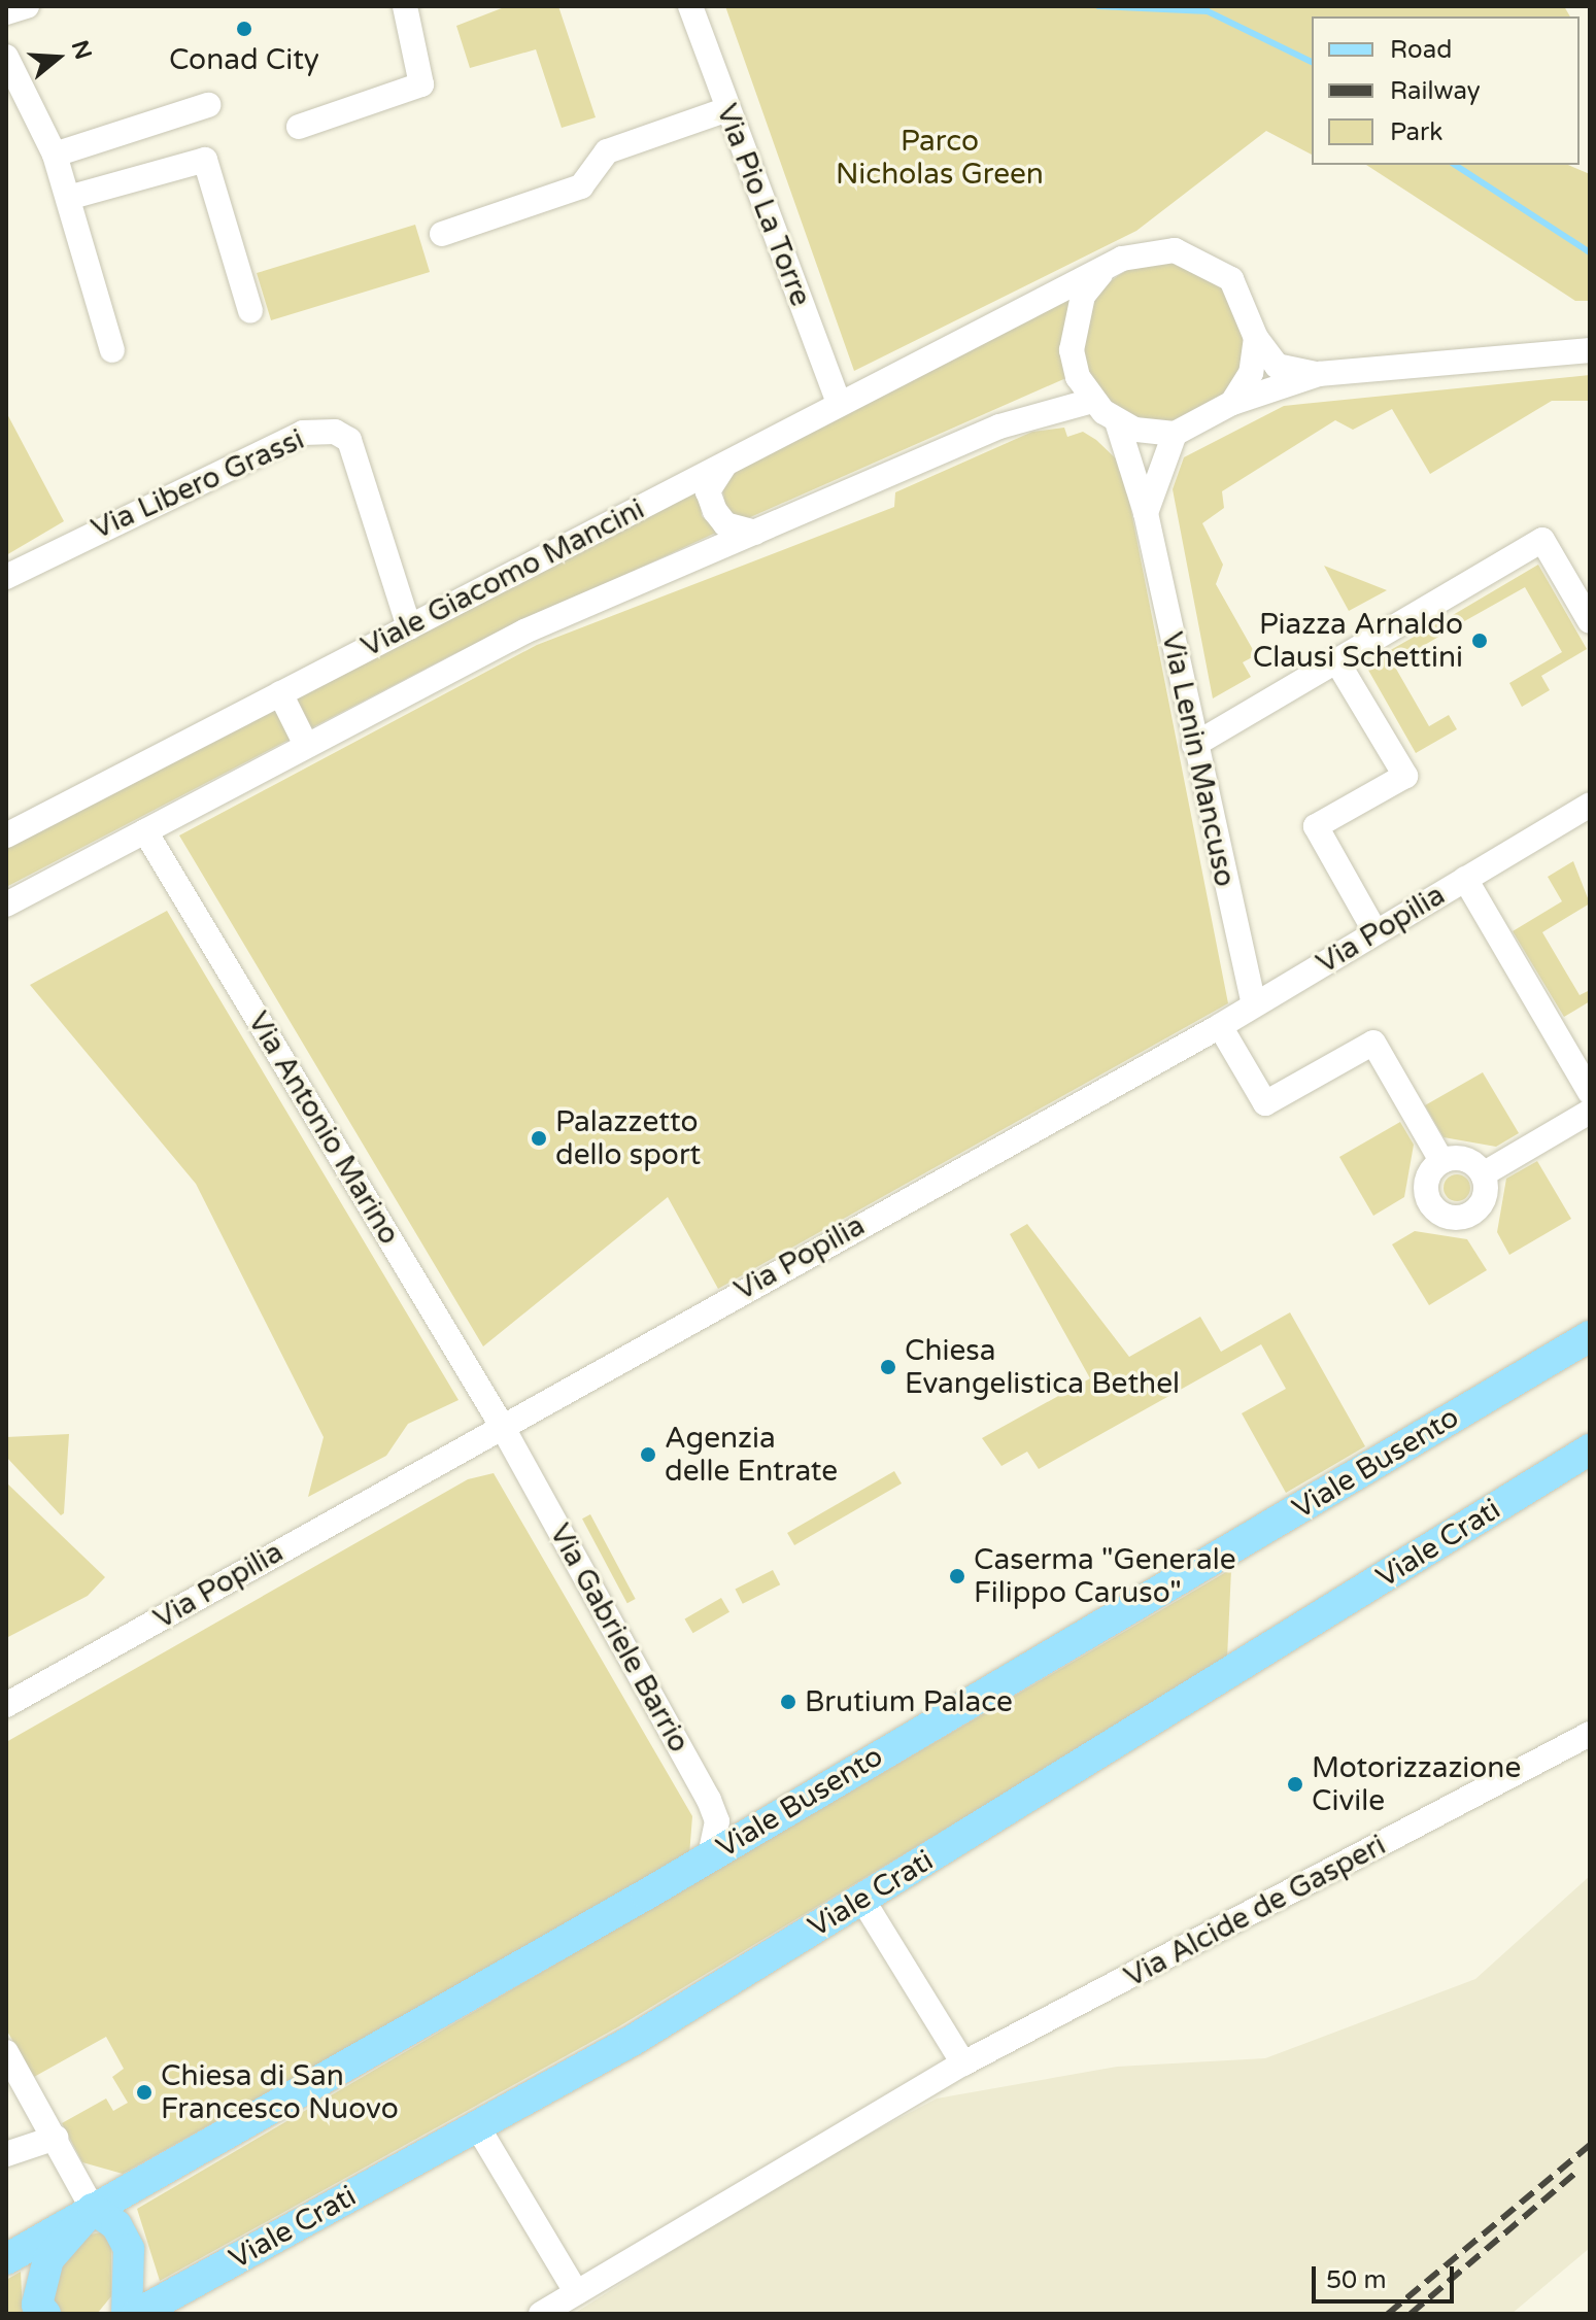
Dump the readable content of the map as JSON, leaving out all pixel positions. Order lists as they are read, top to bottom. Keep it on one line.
{"streets":{"main road":["Viale Busento","Viale Crati"],"street":["Via Pio La Torre","Via Libero Grassi","Viale Giacomo Mancini","Via Lenin Mancuso","Via Popilia","Via Antonio Marino","Via Gabriele Barrio","Via Alcide de Gasperi"]},"crossings":[["Via Pio La Torre","Viale Giacomo Mancini"],["Via Libero Grassi","Viale Giacomo Mancini"],["Viale Giacomo Mancini","Via Lenin Mancuso"],["Viale Giacomo Mancini","Via Antonio Marino"],["Via Lenin Mancuso","Via Popilia"],["Via Popilia","Via Antonio Marino"],["Via Popilia","Via Gabriele Barrio"],["Via Antonio Marino","Via Gabriele Barrio"],["Viale Busento","Via Gabriele Barrio"]],"parks":["Parco Nicholas Green"],"places":["Conad City","Piazza Arnaldo Clausi Schettini","Palazzetto dello sport","Chiesa Evangelistica Bethel","Agenzia delle Entrate","Caserma \"Generale Filippo Caruso\"","Brutium Palace","Motorizzazione Civile","Chiesa di San Francesco Nuovo"],"legend":["Road","Railway","Park"],"scale_bar":"50 m","north":"right"}
